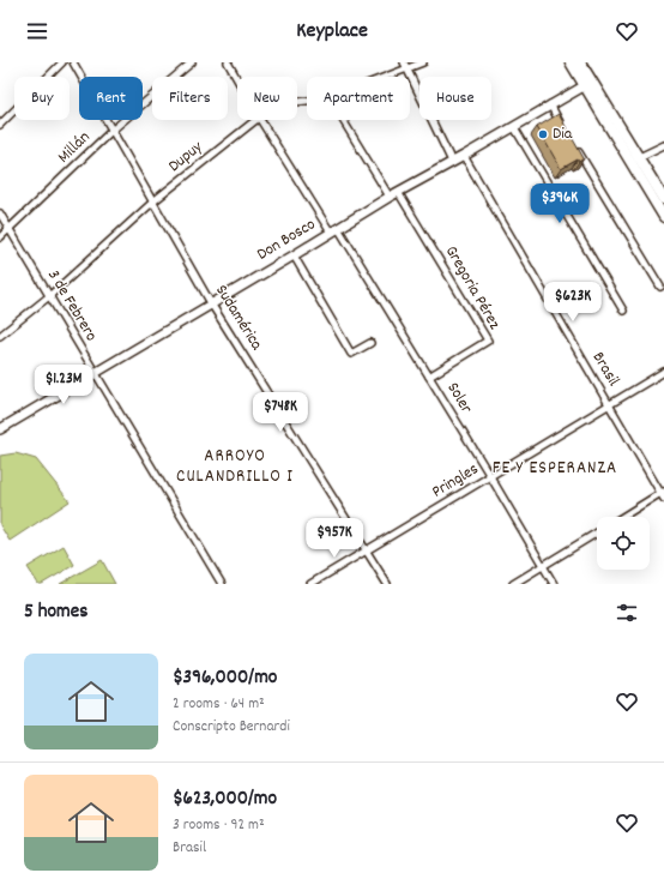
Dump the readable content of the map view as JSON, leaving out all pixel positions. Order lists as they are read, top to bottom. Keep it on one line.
{"streets":{"main road":["Don Bosco"],"street":["Millán","Dupuy","Gregoria Pérez","3 de Febrero","Sudamérica","Brasil","Soler","Pringles"]},"crossings":[["Millán","3 de Febrero"],["Millán","Sudamérica"],["Dupuy","3 de Febrero"],["Dupuy","Sudamérica"],["Don Bosco","Gregoria Pérez"],["Don Bosco","3 de Febrero"],["Don Bosco","Sudamérica"],["Don Bosco","Brasil"],["Don Bosco","Soler"],["Gregoria Pérez","Soler"],["Sudamérica","Pringles"],["Brasil","Pringles"],["Soler","Pringles"]],"districts":["ARROYO CULANDRILLO I","FE Y ESPERANZA"],"places":["Dia"],"page":{"header":"Keyplace","chip":["Buy","Rent","Filters","New","Apartment","House"],"price":["$396K","$623K","$1.23M","$748K","$957K"],"heading":"5 homes","list":[{"name":"$396,000/mo","note":"2 rooms · 64 m² · Conscripto Bernardi"},{"name":"$623,000/mo","note":"3 rooms · 92 m² · Brasil"}]}}
